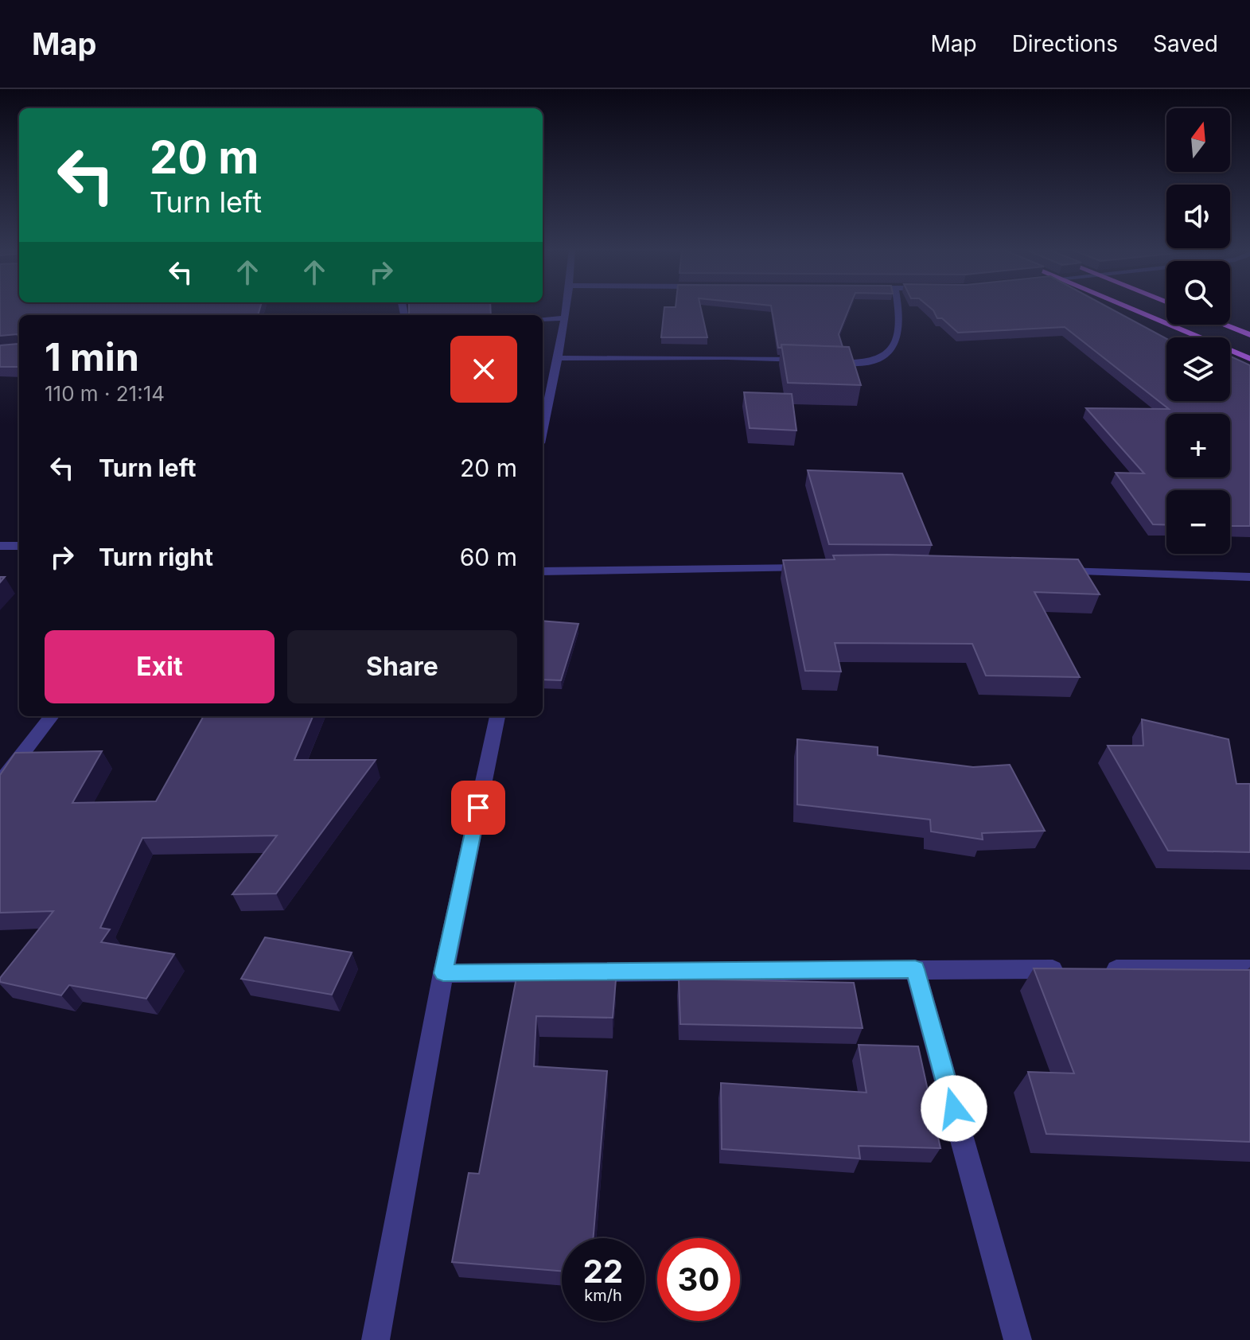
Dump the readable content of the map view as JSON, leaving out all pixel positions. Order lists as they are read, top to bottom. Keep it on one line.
{"north":"top","page":{"header":"Map","nav":["Map","Directions","Saved"],"map_buttons":["+","−"],"turn":["20 m","Turn left"],"heading":["1 min","110 m · 21:14"],"list":[{"name":"Turn left","value":"20 m"},{"name":"Turn right","value":"60 m"}],"buttons":["Exit","Share"],"speed":"22 km/h","limit":"30"}}
